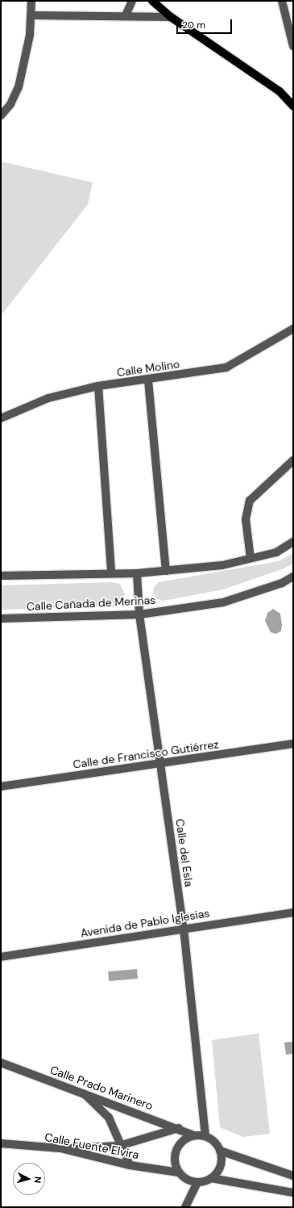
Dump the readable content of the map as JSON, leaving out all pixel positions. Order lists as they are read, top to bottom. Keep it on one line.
{"streets":{"street":["Calle Molino","Calle Cañada de Merinas","Calle de Francisco Gutiérrez","Calle del Esla","Avenida de Pablo Iglesias","Calle Prado Marinero","Calle Fuente Elvira"]},"crossings":[["Calle Cañada de Merinas","Calle del Esla"],["Calle de Francisco Gutiérrez","Calle del Esla"],["Calle del Esla","Avenida de Pablo Iglesias"],["Calle del Esla","Calle Prado Marinero"],["Calle del Esla","Calle Fuente Elvira"],["Calle Prado Marinero","Calle Fuente Elvira"]],"scale_bar":"20 m","north":"right"}
